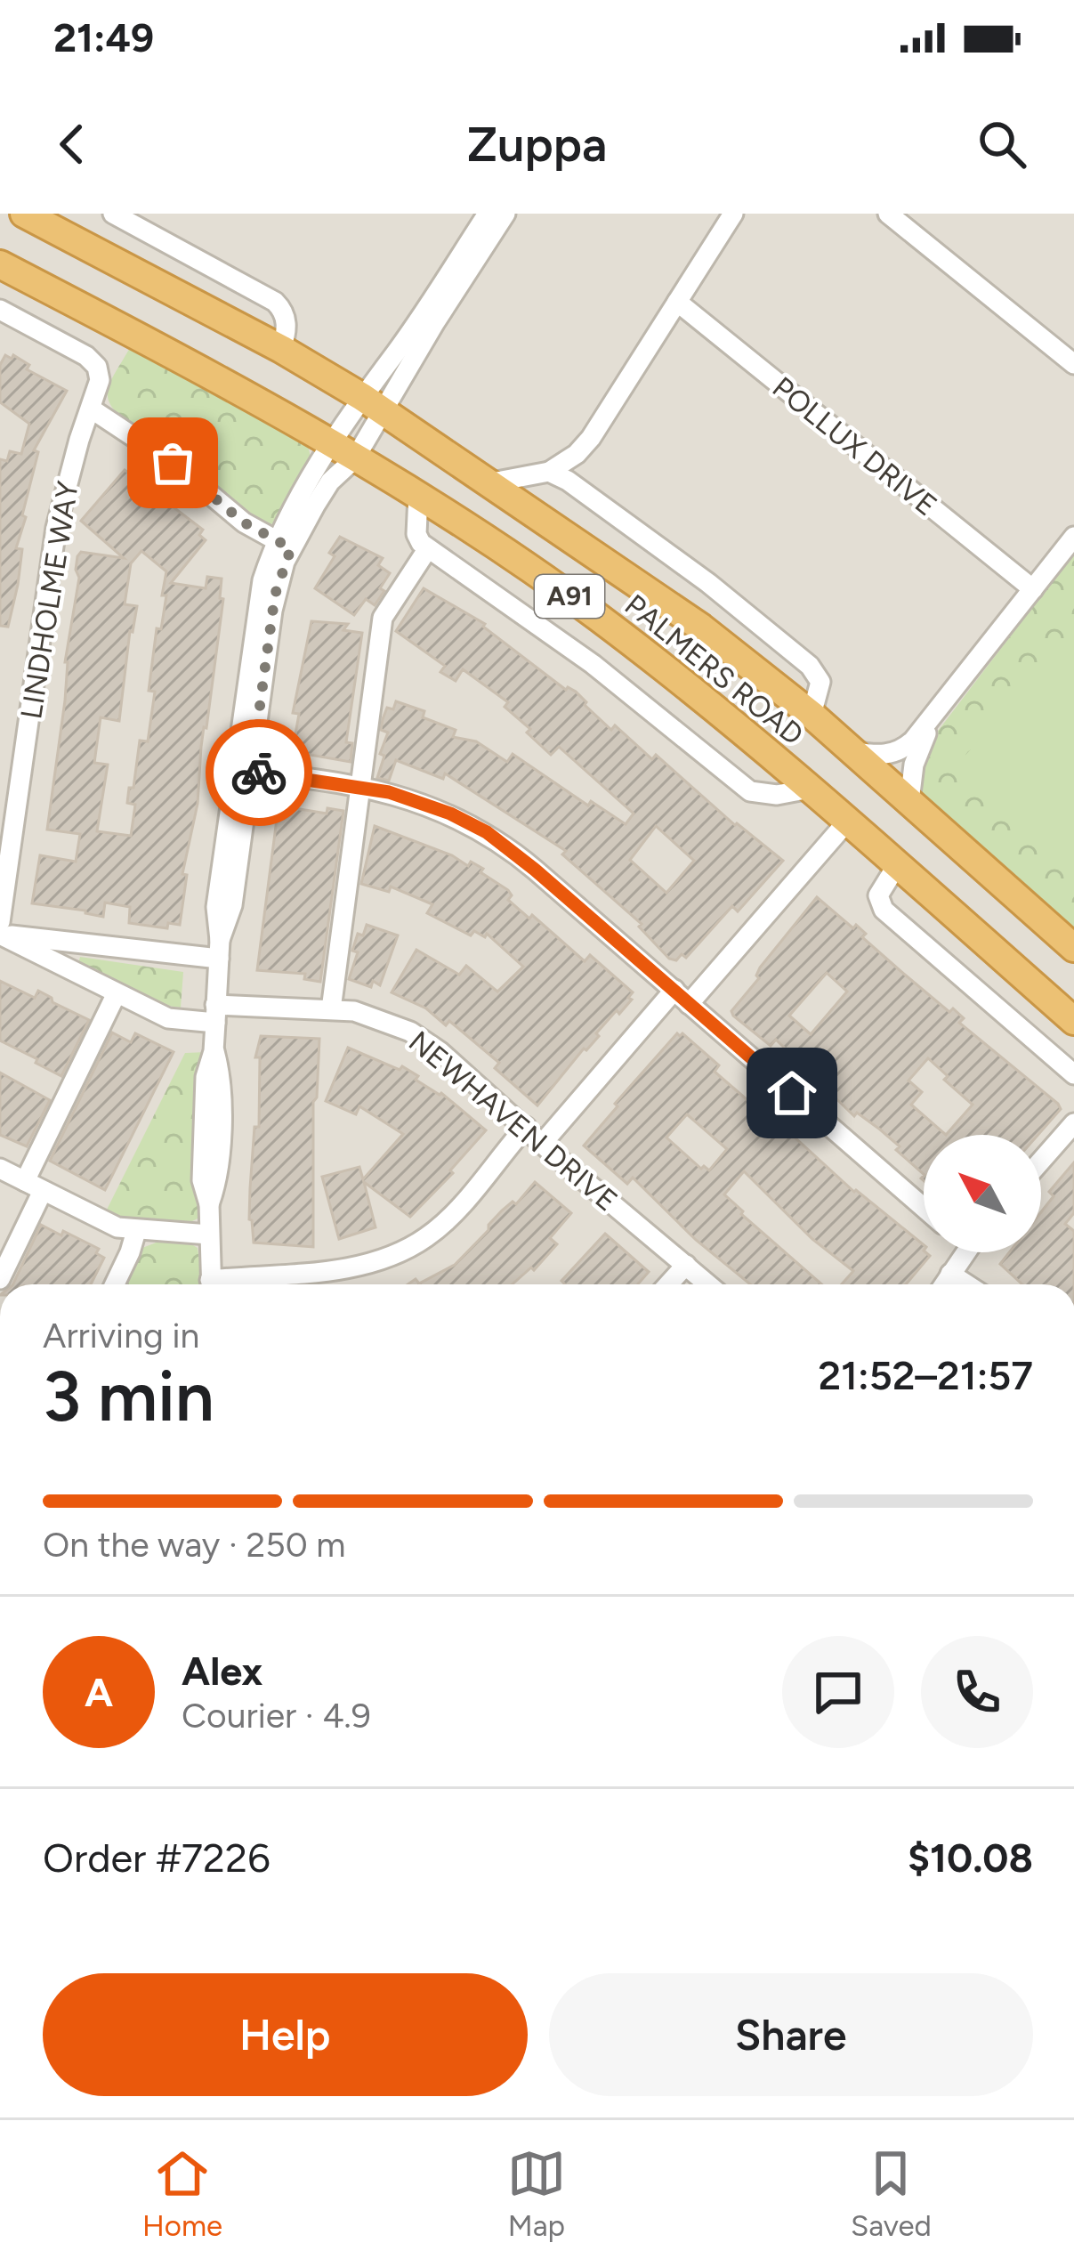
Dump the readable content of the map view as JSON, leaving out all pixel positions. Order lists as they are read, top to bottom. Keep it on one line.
{"streets":{"highway":["A91","PALMERS ROAD"],"street":["POLLUX DRIVE","LINDHOLME WAY","NEWHAVEN DRIVE"]},"north":"top left","page":{"status":"21:49","header":"Zuppa","heading":["3 min","Arriving in","21:52–21:57"],"panel":["Alex","Courier · 4.9","Order #7226","$10.08"],"bar":"On the way · 250 m","round":"A","buttons":["Help","Share"],"tabs":["Home","Map","Saved"]}}
